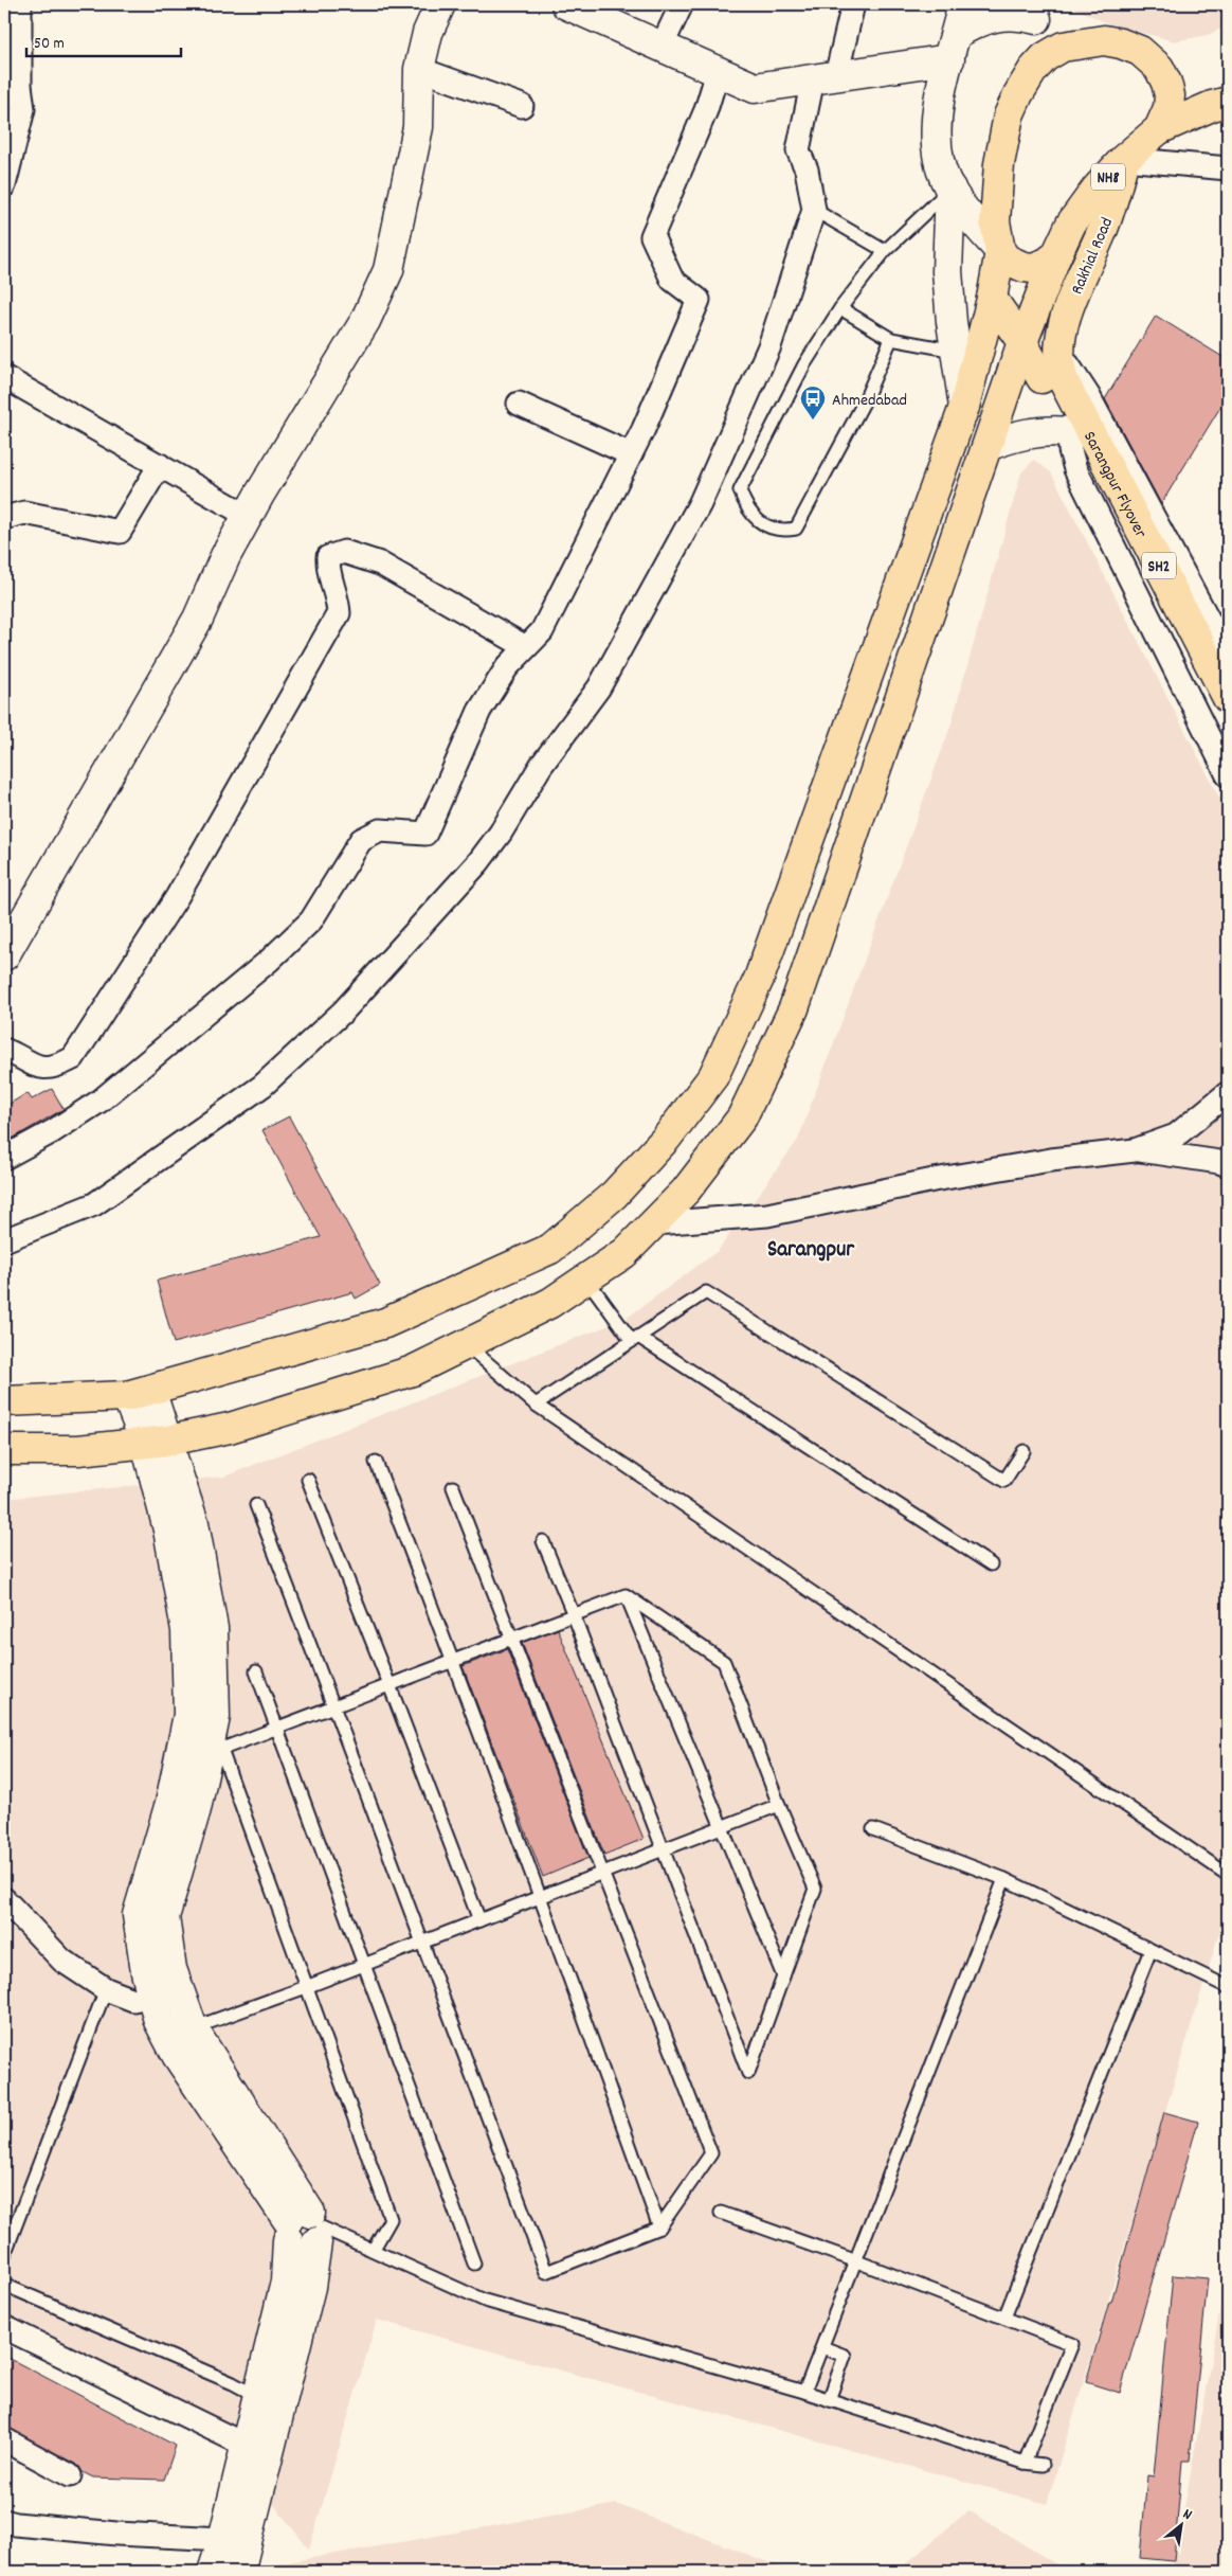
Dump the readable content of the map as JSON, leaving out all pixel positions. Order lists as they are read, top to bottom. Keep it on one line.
{"streets":{"main road":["NH8","Rakhial Road","Sarangpur Flyover","SH2"]},"crossings":[["NH8","Rakhial Road"],["Rakhial Road","Sarangpur Flyover"]],"districts":["Sarangpur"],"places":{"bus stop":["Ahmedabad"]},"scale_bar":"50 m","north":"top right"}
